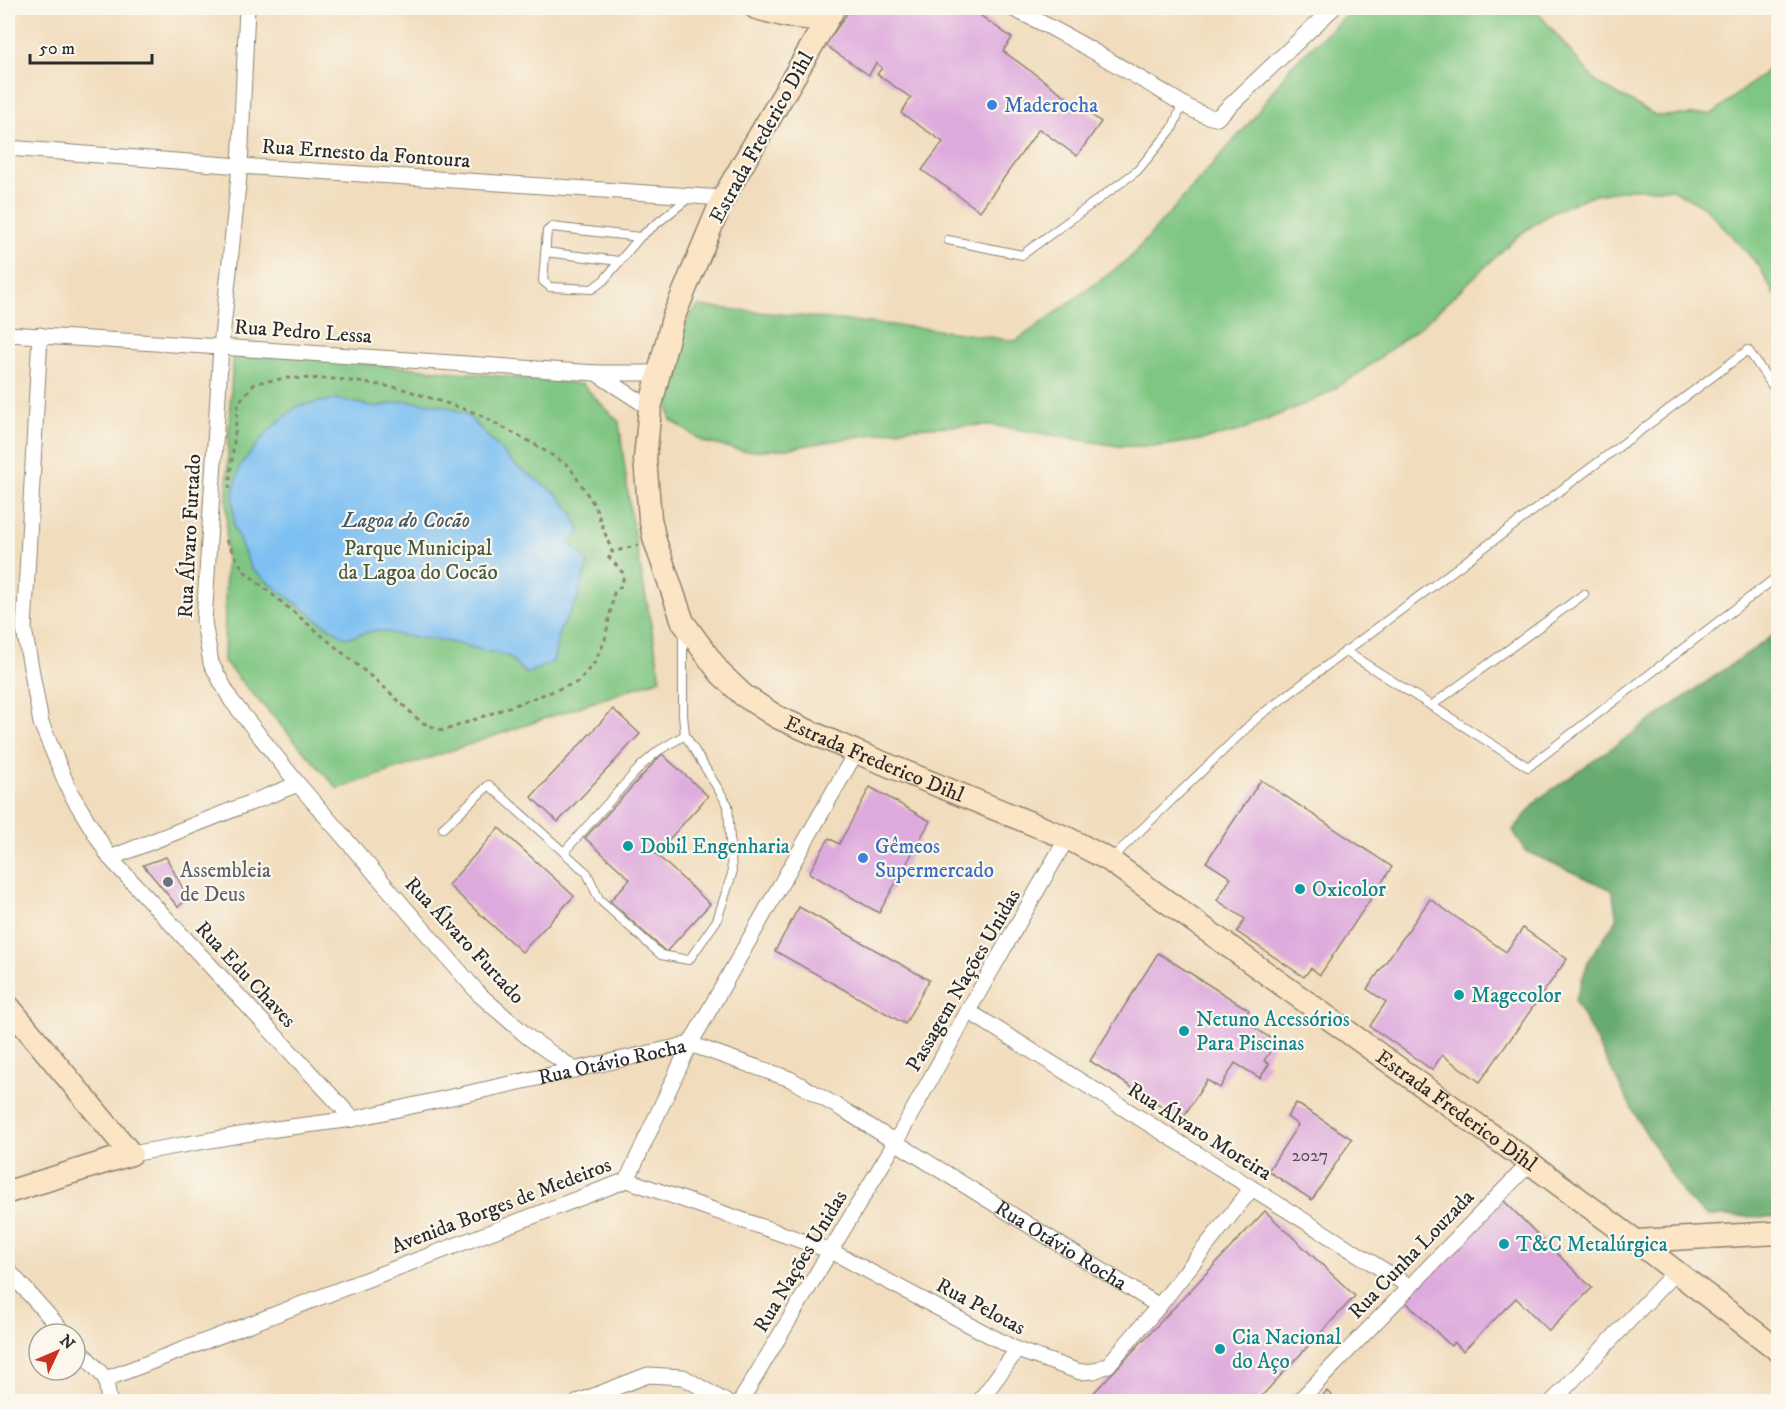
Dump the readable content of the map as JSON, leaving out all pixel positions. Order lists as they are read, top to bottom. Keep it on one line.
{"streets":{"main road":["Estrada Frederico Dihl","Rua Otávio Rocha"],"street":["Rua Ernesto da Fontoura","Rua Pedro Lessa","Rua Álvaro Furtado","Rua Edu Chaves","Passagem Nações Unidas","Rua Álvaro Moreira","Avenida Borges de Medeiros","Rua Cunha Louzada","Rua Nações Unidas","Rua Pelotas"]},"crossings":[["Estrada Frederico Dihl","Rua Ernesto da Fontoura"],["Estrada Frederico Dihl","Rua Pedro Lessa"],["Estrada Frederico Dihl","Passagem Nações Unidas"],["Estrada Frederico Dihl","Avenida Borges de Medeiros"],["Estrada Frederico Dihl","Rua Cunha Louzada"],["Rua Ernesto da Fontoura","Rua Álvaro Furtado"],["Rua Pedro Lessa","Rua Álvaro Furtado"],["Rua Pedro Lessa","Rua Edu Chaves"],["Rua Álvaro Furtado","Rua Otávio Rocha"],["Rua Edu Chaves","Rua Otávio Rocha"],["Passagem Nações Unidas","Rua Otávio Rocha"],["Passagem Nações Unidas","Rua Álvaro Moreira"],["Passagem Nações Unidas","Rua Nações Unidas"],["Rua Otávio Rocha","Avenida Borges de Medeiros"],["Rua Otávio Rocha","Rua Nações Unidas"],["Rua Otávio Rocha","Rua Pelotas"],["Rua Álvaro Moreira","Rua Cunha Louzada"],["Rua Álvaro Moreira","Rua Pelotas"],["Avenida Borges de Medeiros","Rua Pelotas"],["Rua Nações Unidas","Rua Pelotas"]],"water":["Lagoa do Cocão"],"parks":["Parque Municipal da Lagoa do Cocão"],"places":["Maderocha","Dobil Engenharia","Gêmeos Supermercado","Assembleia de Deus","Oxicolor","Magecolor","Netuno Acessórios Para Piscinas","T&C Metalúrgica","Cia Nacional do Aço"],"house_numbers":["2027"],"scale_bar":"50 m","north":"top right"}
